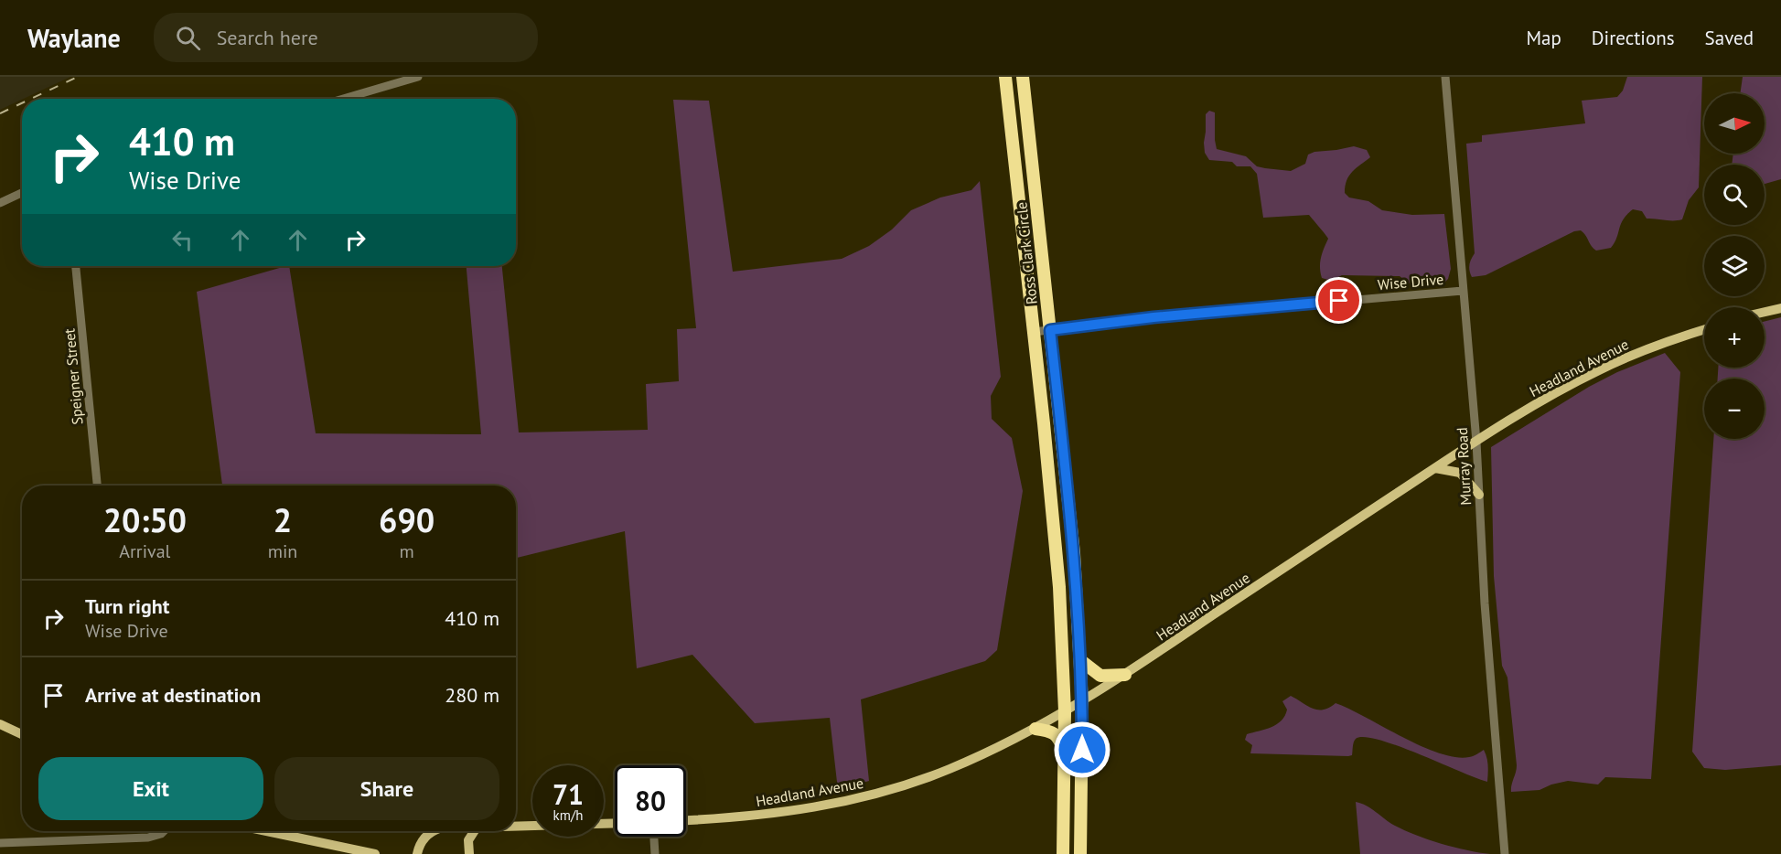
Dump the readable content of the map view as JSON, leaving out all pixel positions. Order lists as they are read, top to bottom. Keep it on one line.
{"streets":{"highway":["Ross Clark Circle"],"main road":["Headland Avenue"],"street":["Wise Drive","Speigner Street","Murray Road"]},"crossings":[["Ross Clark Circle","Wise Drive"],["Ross Clark Circle","Headland Avenue"],["Wise Drive","Murray Road"],["Headland Avenue","Murray Road"]],"north":"right","page":{"header":"Waylane","search":"Search here","nav":["Map","Directions","Saved"],"map_buttons":["+","−"],"turn":["410 m","Wise Drive"],"eta":["20:50","Arrival","2","min","690","m"],"list":[{"name":"Turn right","note":"Wise Drive","value":"410 m"},{"name":"Arrive at destination","value":"280 m"}],"buttons":["Exit","Share"],"speed":"71 km/h","limit":"80"}}
